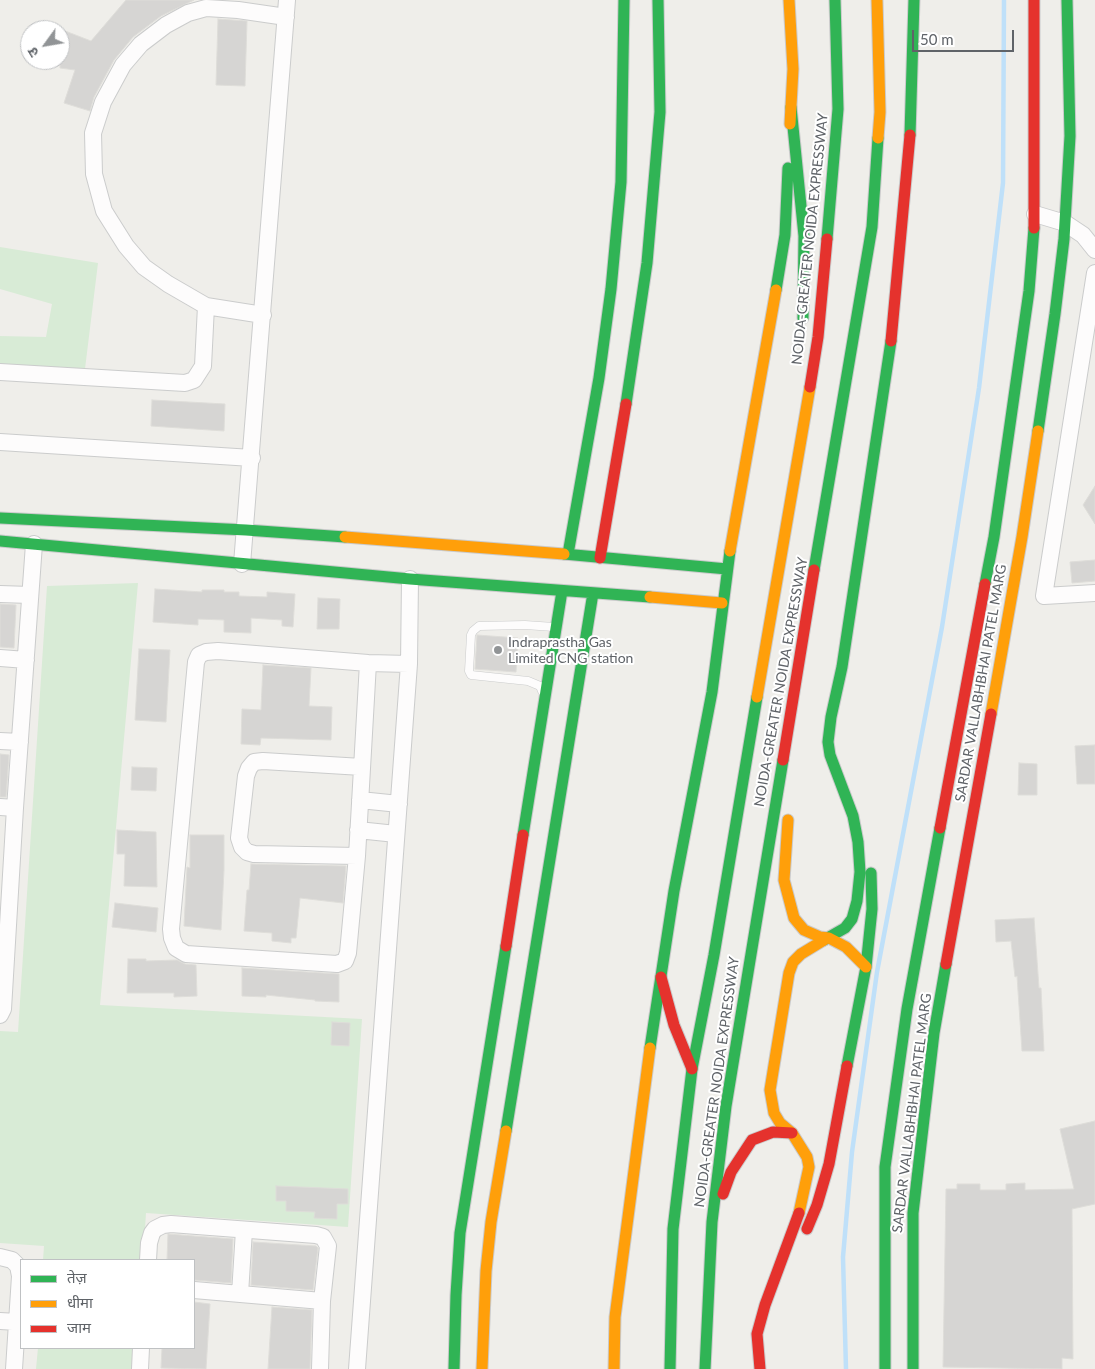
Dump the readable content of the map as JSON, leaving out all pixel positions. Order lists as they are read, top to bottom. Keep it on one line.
{"streets":{"main road":["NOIDA-GREATER NOIDA EXPRESSWAY","SARDAR VALLABHBHAI PATEL MARG"]},"places":["Indraprastha Gas Limited CNG station"],"legend":["तेज़","धीमा","जाम"],"scale_bar":"50 m","north":"bottom left"}
